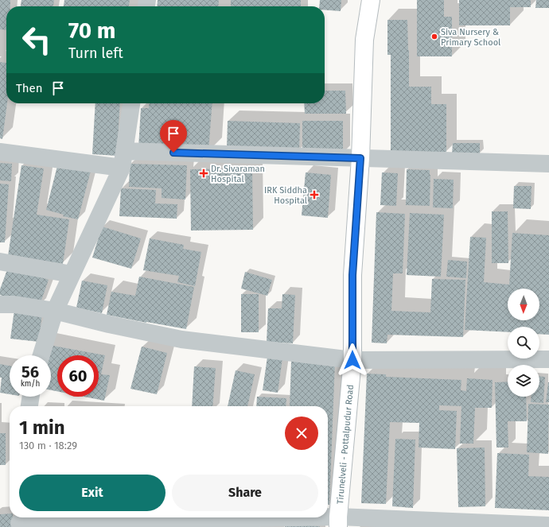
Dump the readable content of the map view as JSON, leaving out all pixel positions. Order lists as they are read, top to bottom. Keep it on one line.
{"streets":{"main road":["Tirunelveli - Pottalpudur Road"]},"places":{"other":["Siva Nursery & Primary School"],"health":["Dr. Sivaraman Hospital","IRK Siddha Hospital"]},"north":"bottom","page":{"turn":["70 m","Turn left"],"then":"Then","speed":"56 km/h","limit":"60","heading":["1 min","130 m · 18:29"],"buttons":["Exit","Share"]}}
